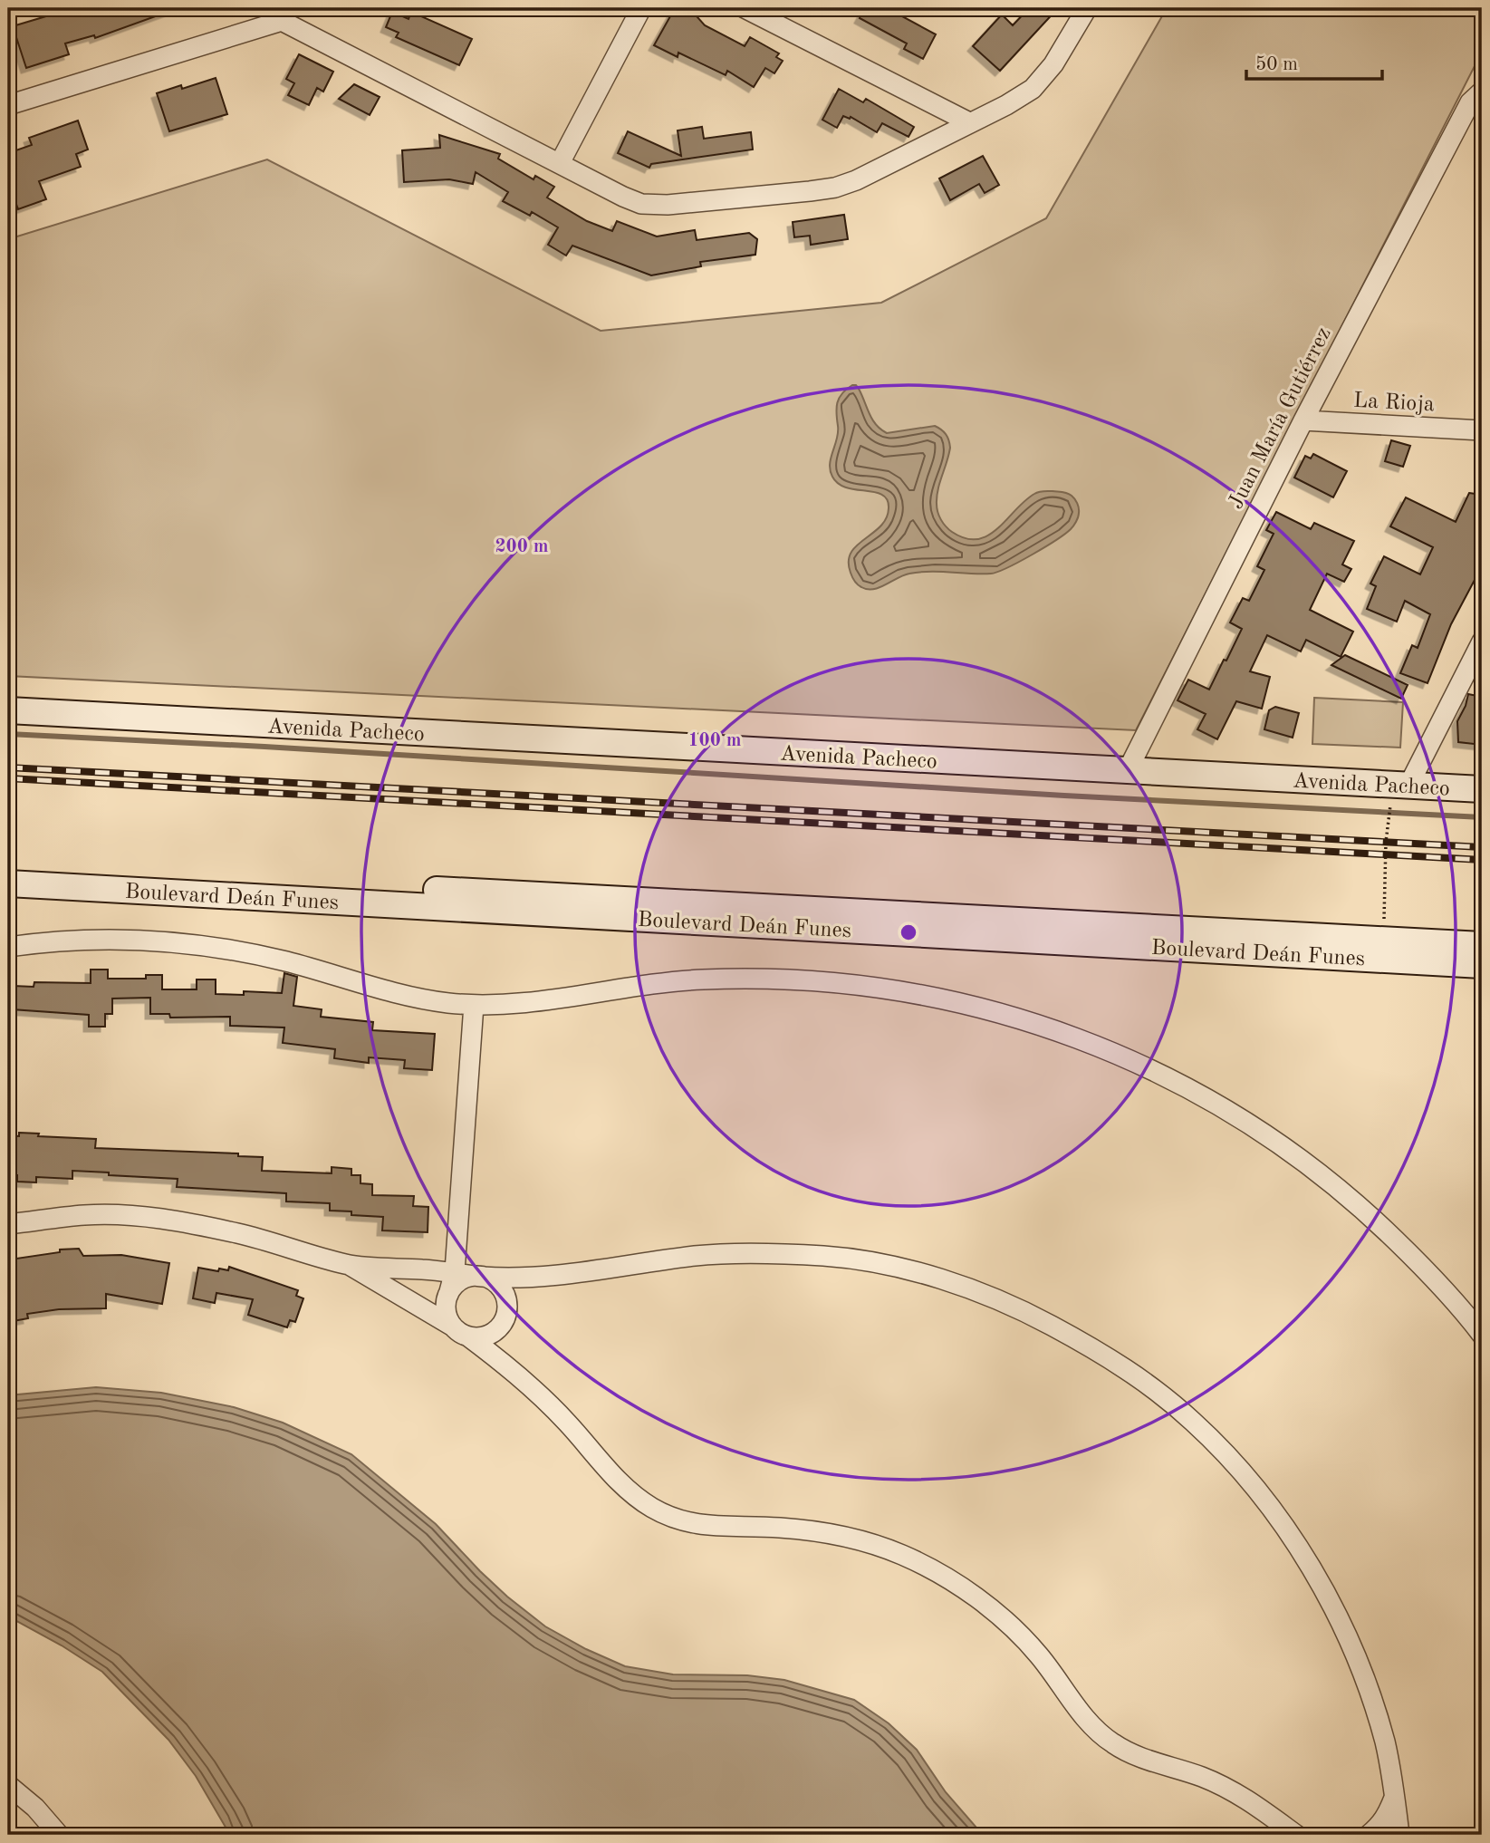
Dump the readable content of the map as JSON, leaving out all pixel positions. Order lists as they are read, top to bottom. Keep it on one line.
{"streets":{"main road":["Avenida Pacheco","Boulevard Deán Funes"],"street":["La Rioja","Juan María Gutiérrez"]},"crossings":[["La Rioja","Juan María Gutiérrez"],["Juan María Gutiérrez","Avenida Pacheco"]],"scale_bar":"50 m","rings":["200 m","100 m"]}
